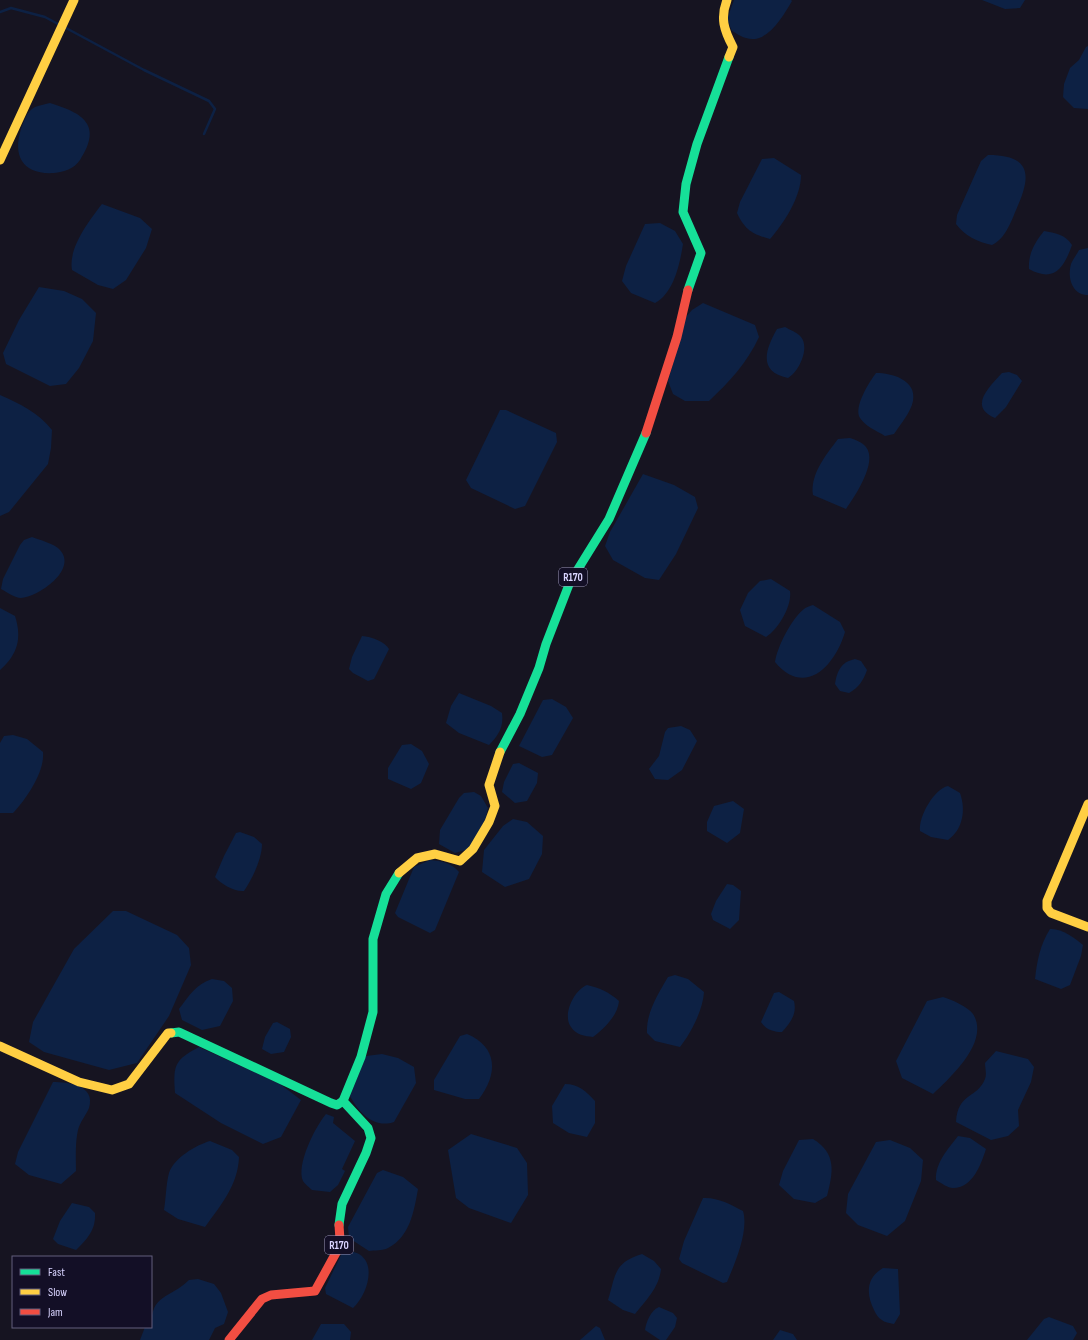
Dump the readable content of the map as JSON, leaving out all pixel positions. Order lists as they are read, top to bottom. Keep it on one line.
{"streets":{"main road":["R170"]},"legend":["Fast","Slow","Jam"]}
